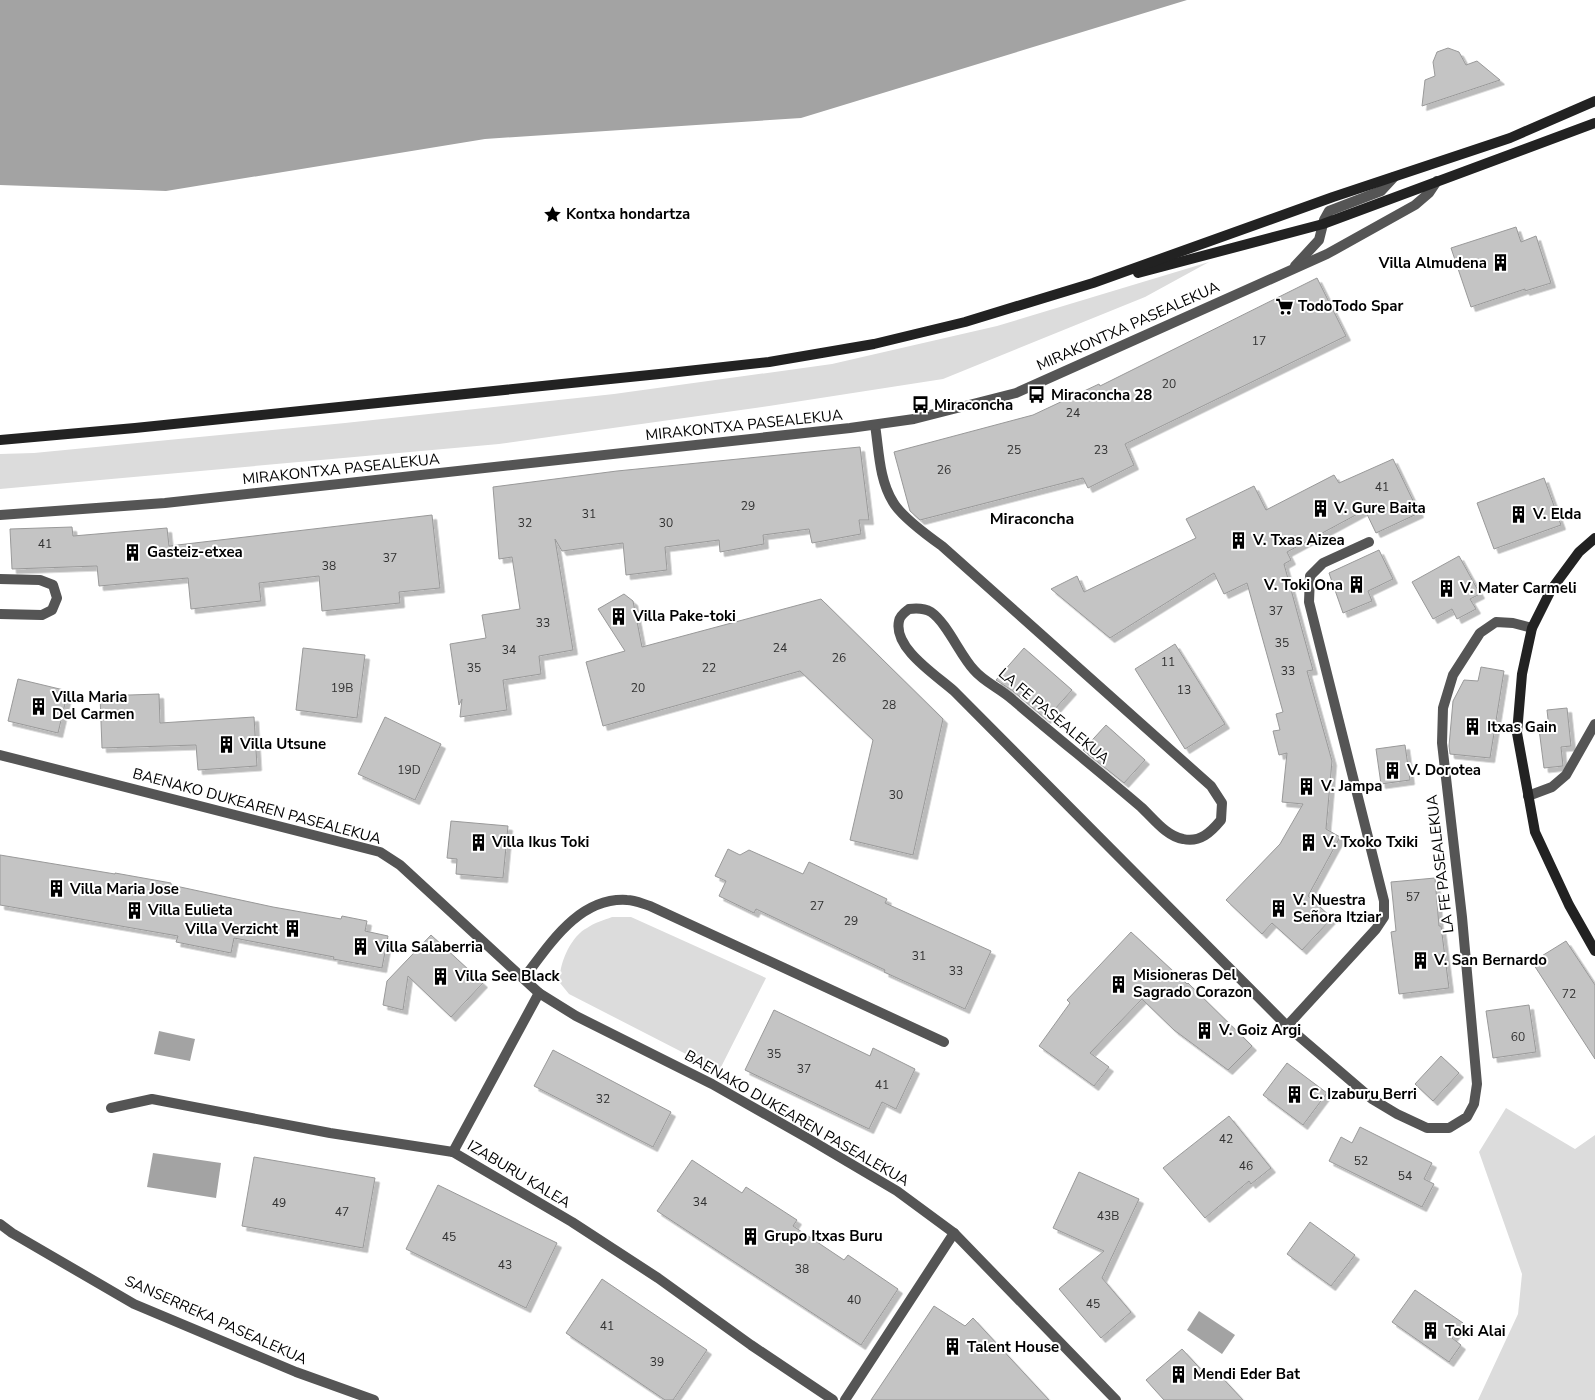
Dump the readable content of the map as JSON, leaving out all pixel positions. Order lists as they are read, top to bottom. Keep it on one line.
{"streets":{"main road":["MIRAKONTXA PASEALEKUA"],"street":["LA FE PASEALEKUA","BAENAKO DUKEAREN PASEALEKUA","IZABURU KALEA","SANSERREKA PASEALEKUA"]},"crossings":[["MIRAKONTXA PASEALEKUA","LA FE PASEALEKUA"]],"districts":["Miraconcha"],"places":{"place":["Kontxa hondartza"],"building":["Villa Almudena","V. Gure Baita","V. Elda","V. Txas Aizea","Gasteiz-etxea","V. Toki Ona","V. Mater Carmeli","Villa Pake-toki","Villa Maria Del Carmen","Itxas Gain","Villa Utsune","V. Dorotea","V. Jampa","Villa Ikus Toki","V. Txoko Txiki","Villa Maria Jose","V. Nuestra Señora Itziar","Villa Eulieta","Villa Verzicht","Villa Salaberria","V. San Bernardo","Villa See Black","Misioneras Del Sagrado Corazon","V. Goiz Argi","C. Izaburu Berri","Grupo Itxas Buru","Toki Alai","Talent House","Mendi Eder Bat"],"supermarket":["TodoTodo Spar"],"bus stop":["Miraconcha 28","Miraconcha"]},"house_numbers":["17","20","24","25","23","26","41","29","31","32","30","41","37","38","37","33","35","24","34","26","11","35","22","33","19B","20","13","28","19D","30","57","27","29","31","33","72","60","35","37","41","32","42","52","46","54","34","49","47","43B","45","43","38","40","45","41","39"]}
